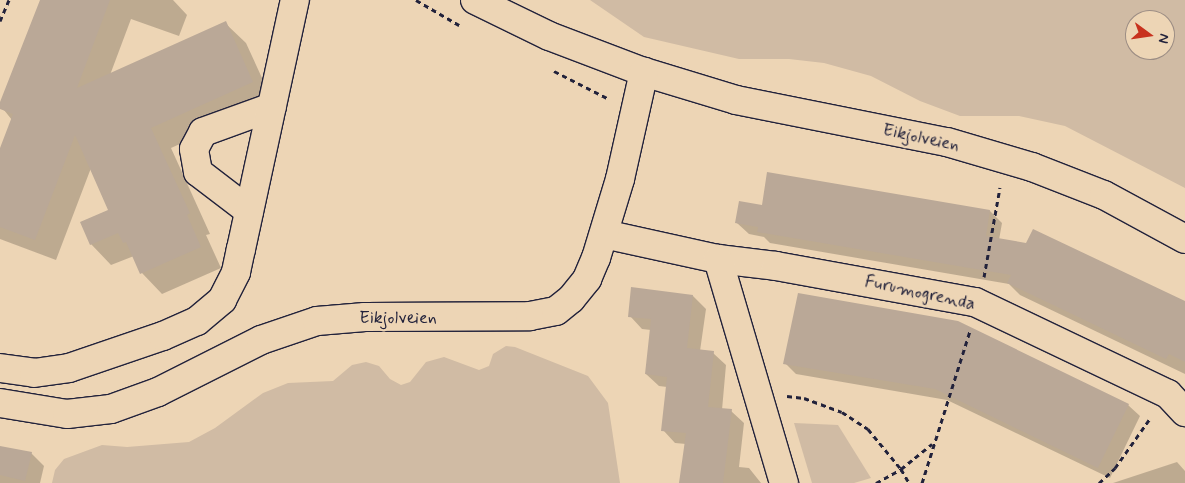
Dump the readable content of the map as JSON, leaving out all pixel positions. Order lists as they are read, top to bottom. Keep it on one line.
{"streets":{"street":["Eikjolveien","Furumogrenda"]},"crossings":[["Eikjolveien","Furumogrenda"]],"north":"right"}
